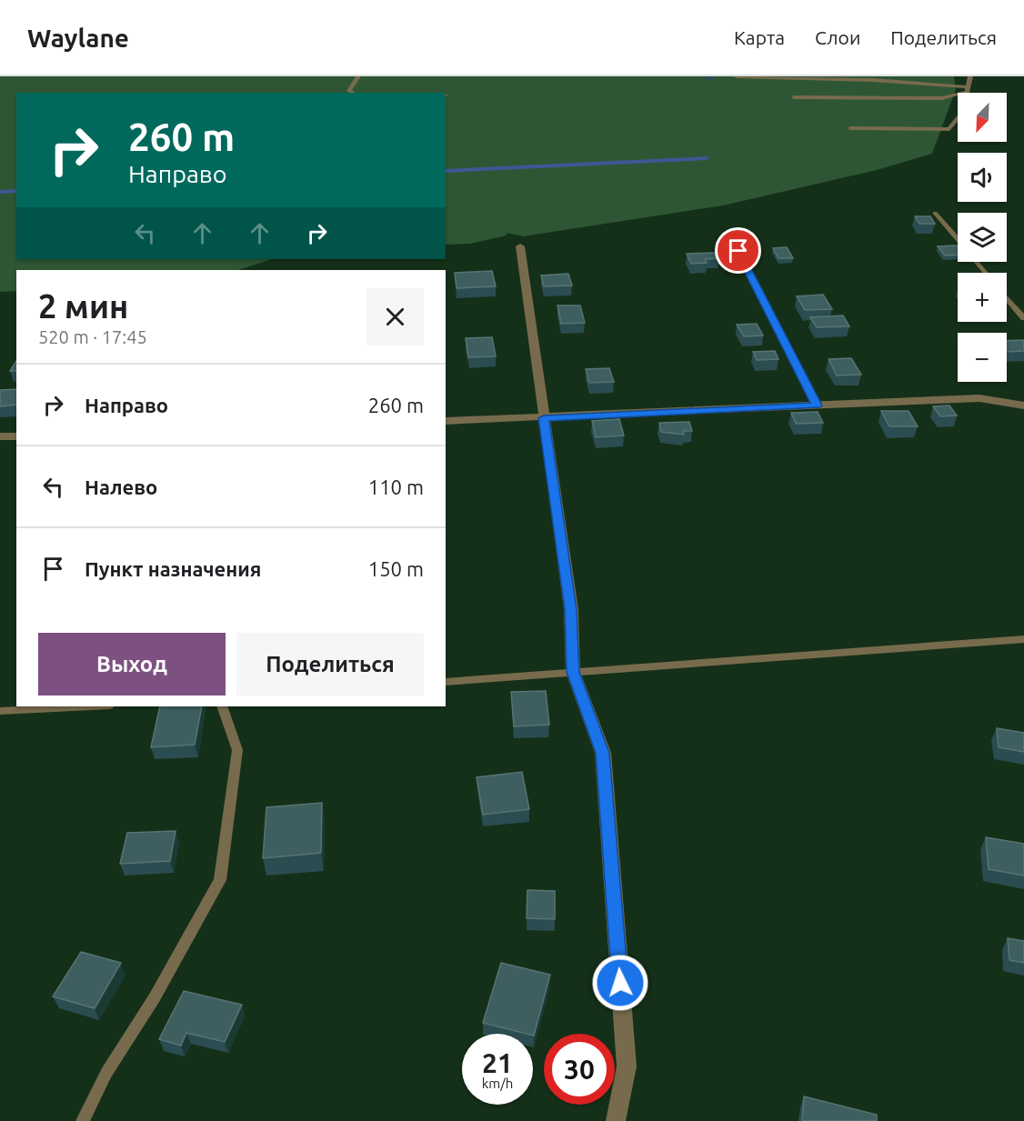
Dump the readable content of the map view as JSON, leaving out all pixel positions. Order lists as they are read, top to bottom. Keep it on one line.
{"north":"bottom left","page":{"header":"Waylane","nav":["Карта","Слои","Поделиться"],"map_buttons":["+","−"],"turn":["260 m","Направо"],"heading":["2 мин","520 m · 17:45"],"list":[{"name":"Направо","value":"260 m"},{"name":"Налево","value":"110 m"},{"name":"Пункт назначения","value":"150 m"}],"buttons":["Выход","Поделиться"],"speed":"21 km/h","limit":"30"}}
